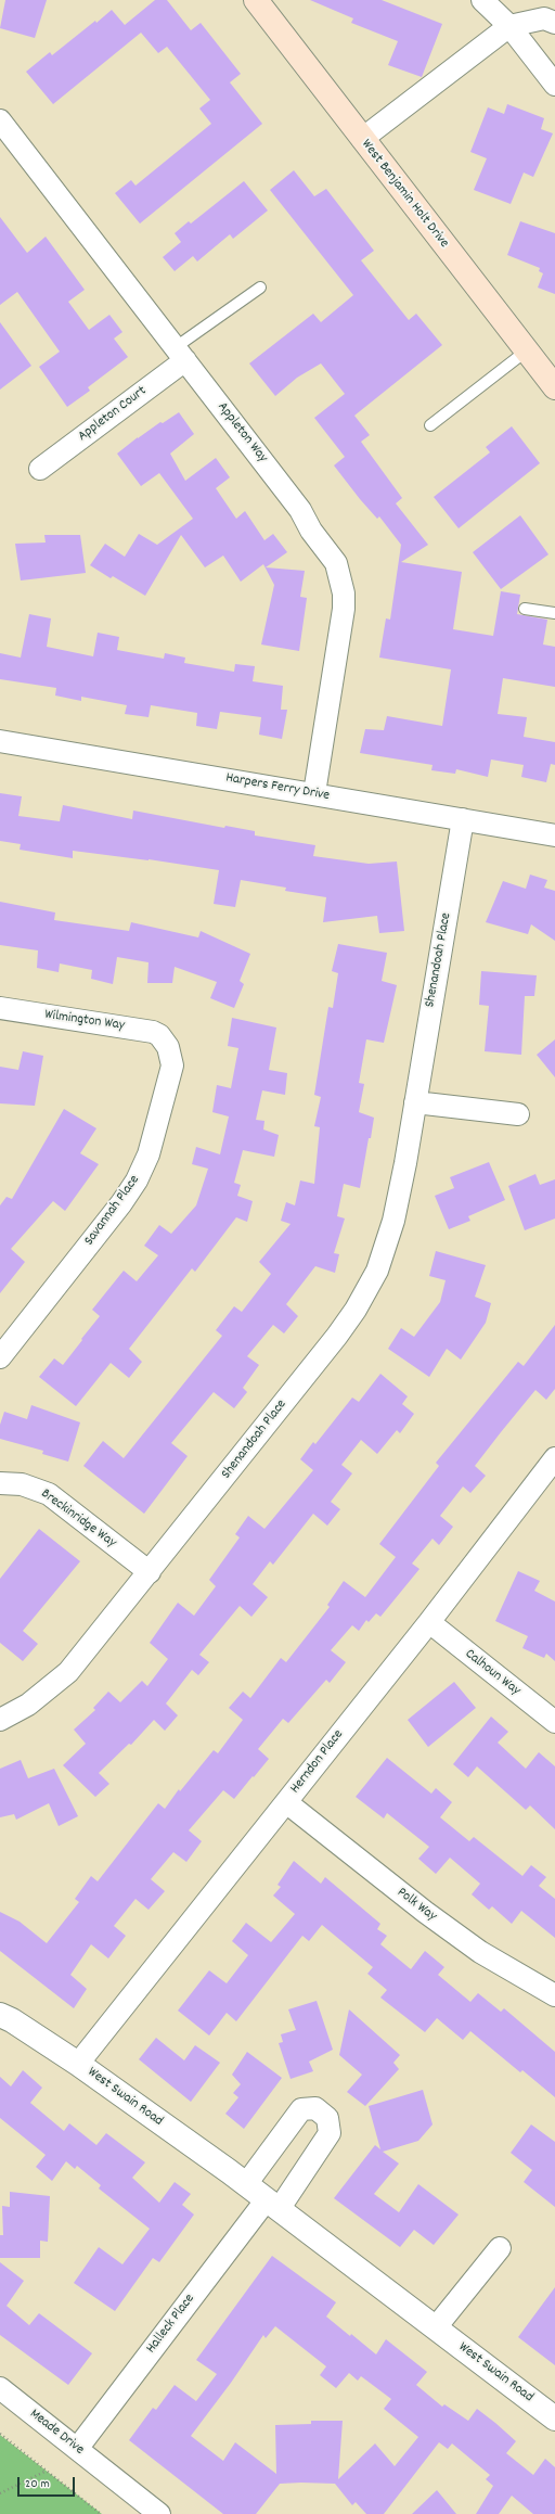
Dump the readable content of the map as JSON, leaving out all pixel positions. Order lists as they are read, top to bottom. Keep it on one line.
{"streets":{"main road":["West Benjamin Holt Drive"],"street":["Appleton Court","Appleton Way","Harpers Ferry Drive","Shenandoah Place","Wilmington Way","Savannah Place","Breckinridge Way","Calhoun Way","Herndon Place","Polk Way","West Swain Road","Halleck Place","Meade Drive"]},"crossings":[["Appleton Court","Appleton Way"],["Appleton Way","Harpers Ferry Drive"],["Harpers Ferry Drive","Shenandoah Place"],["Shenandoah Place","Breckinridge Way"],["Wilmington Way","Savannah Place"],["Calhoun Way","Herndon Place"],["Herndon Place","Polk Way"],["Herndon Place","West Swain Road"],["West Swain Road","Halleck Place"],["Halleck Place","Meade Drive"]],"scale_bar":"20 m"}
